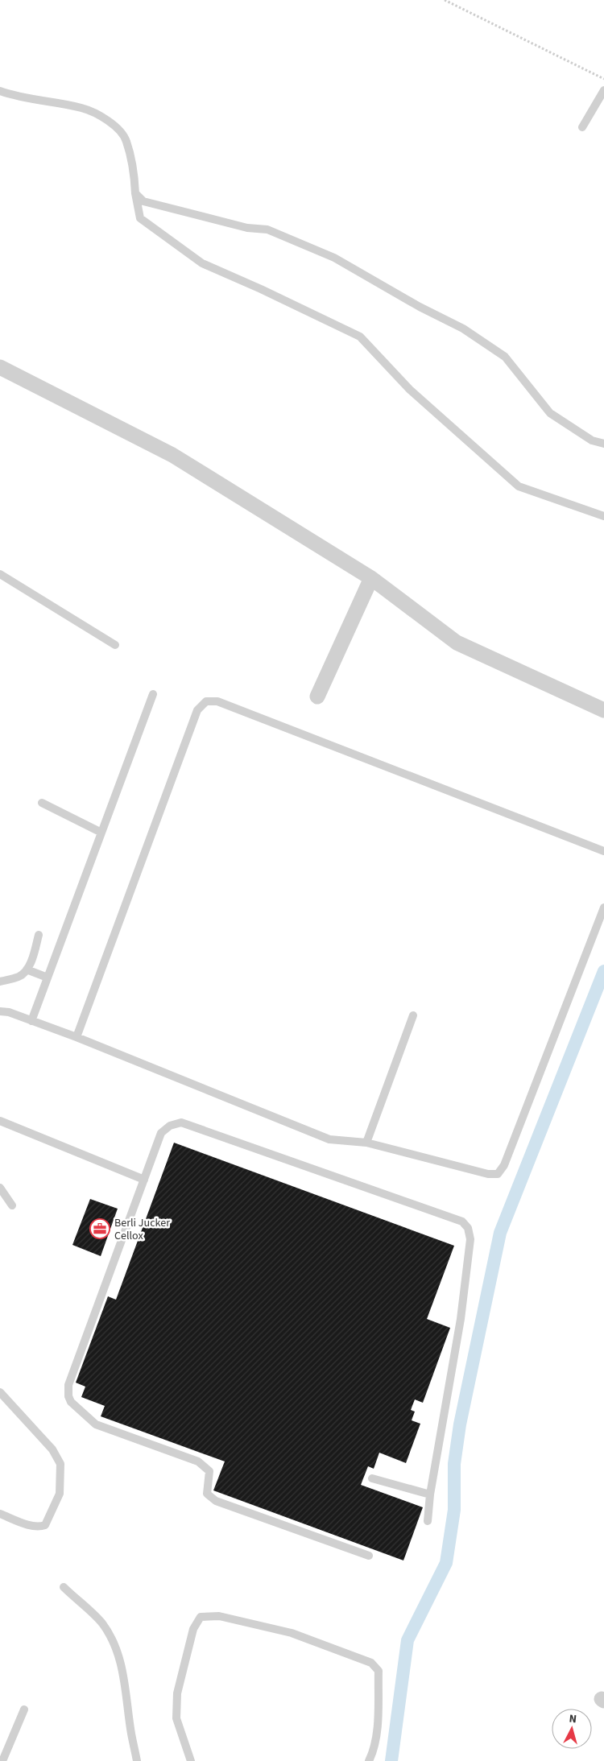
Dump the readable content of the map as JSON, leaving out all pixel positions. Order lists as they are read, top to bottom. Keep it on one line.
{"places":{"office":["Berli Jucker Cellox"]},"north":"top"}
